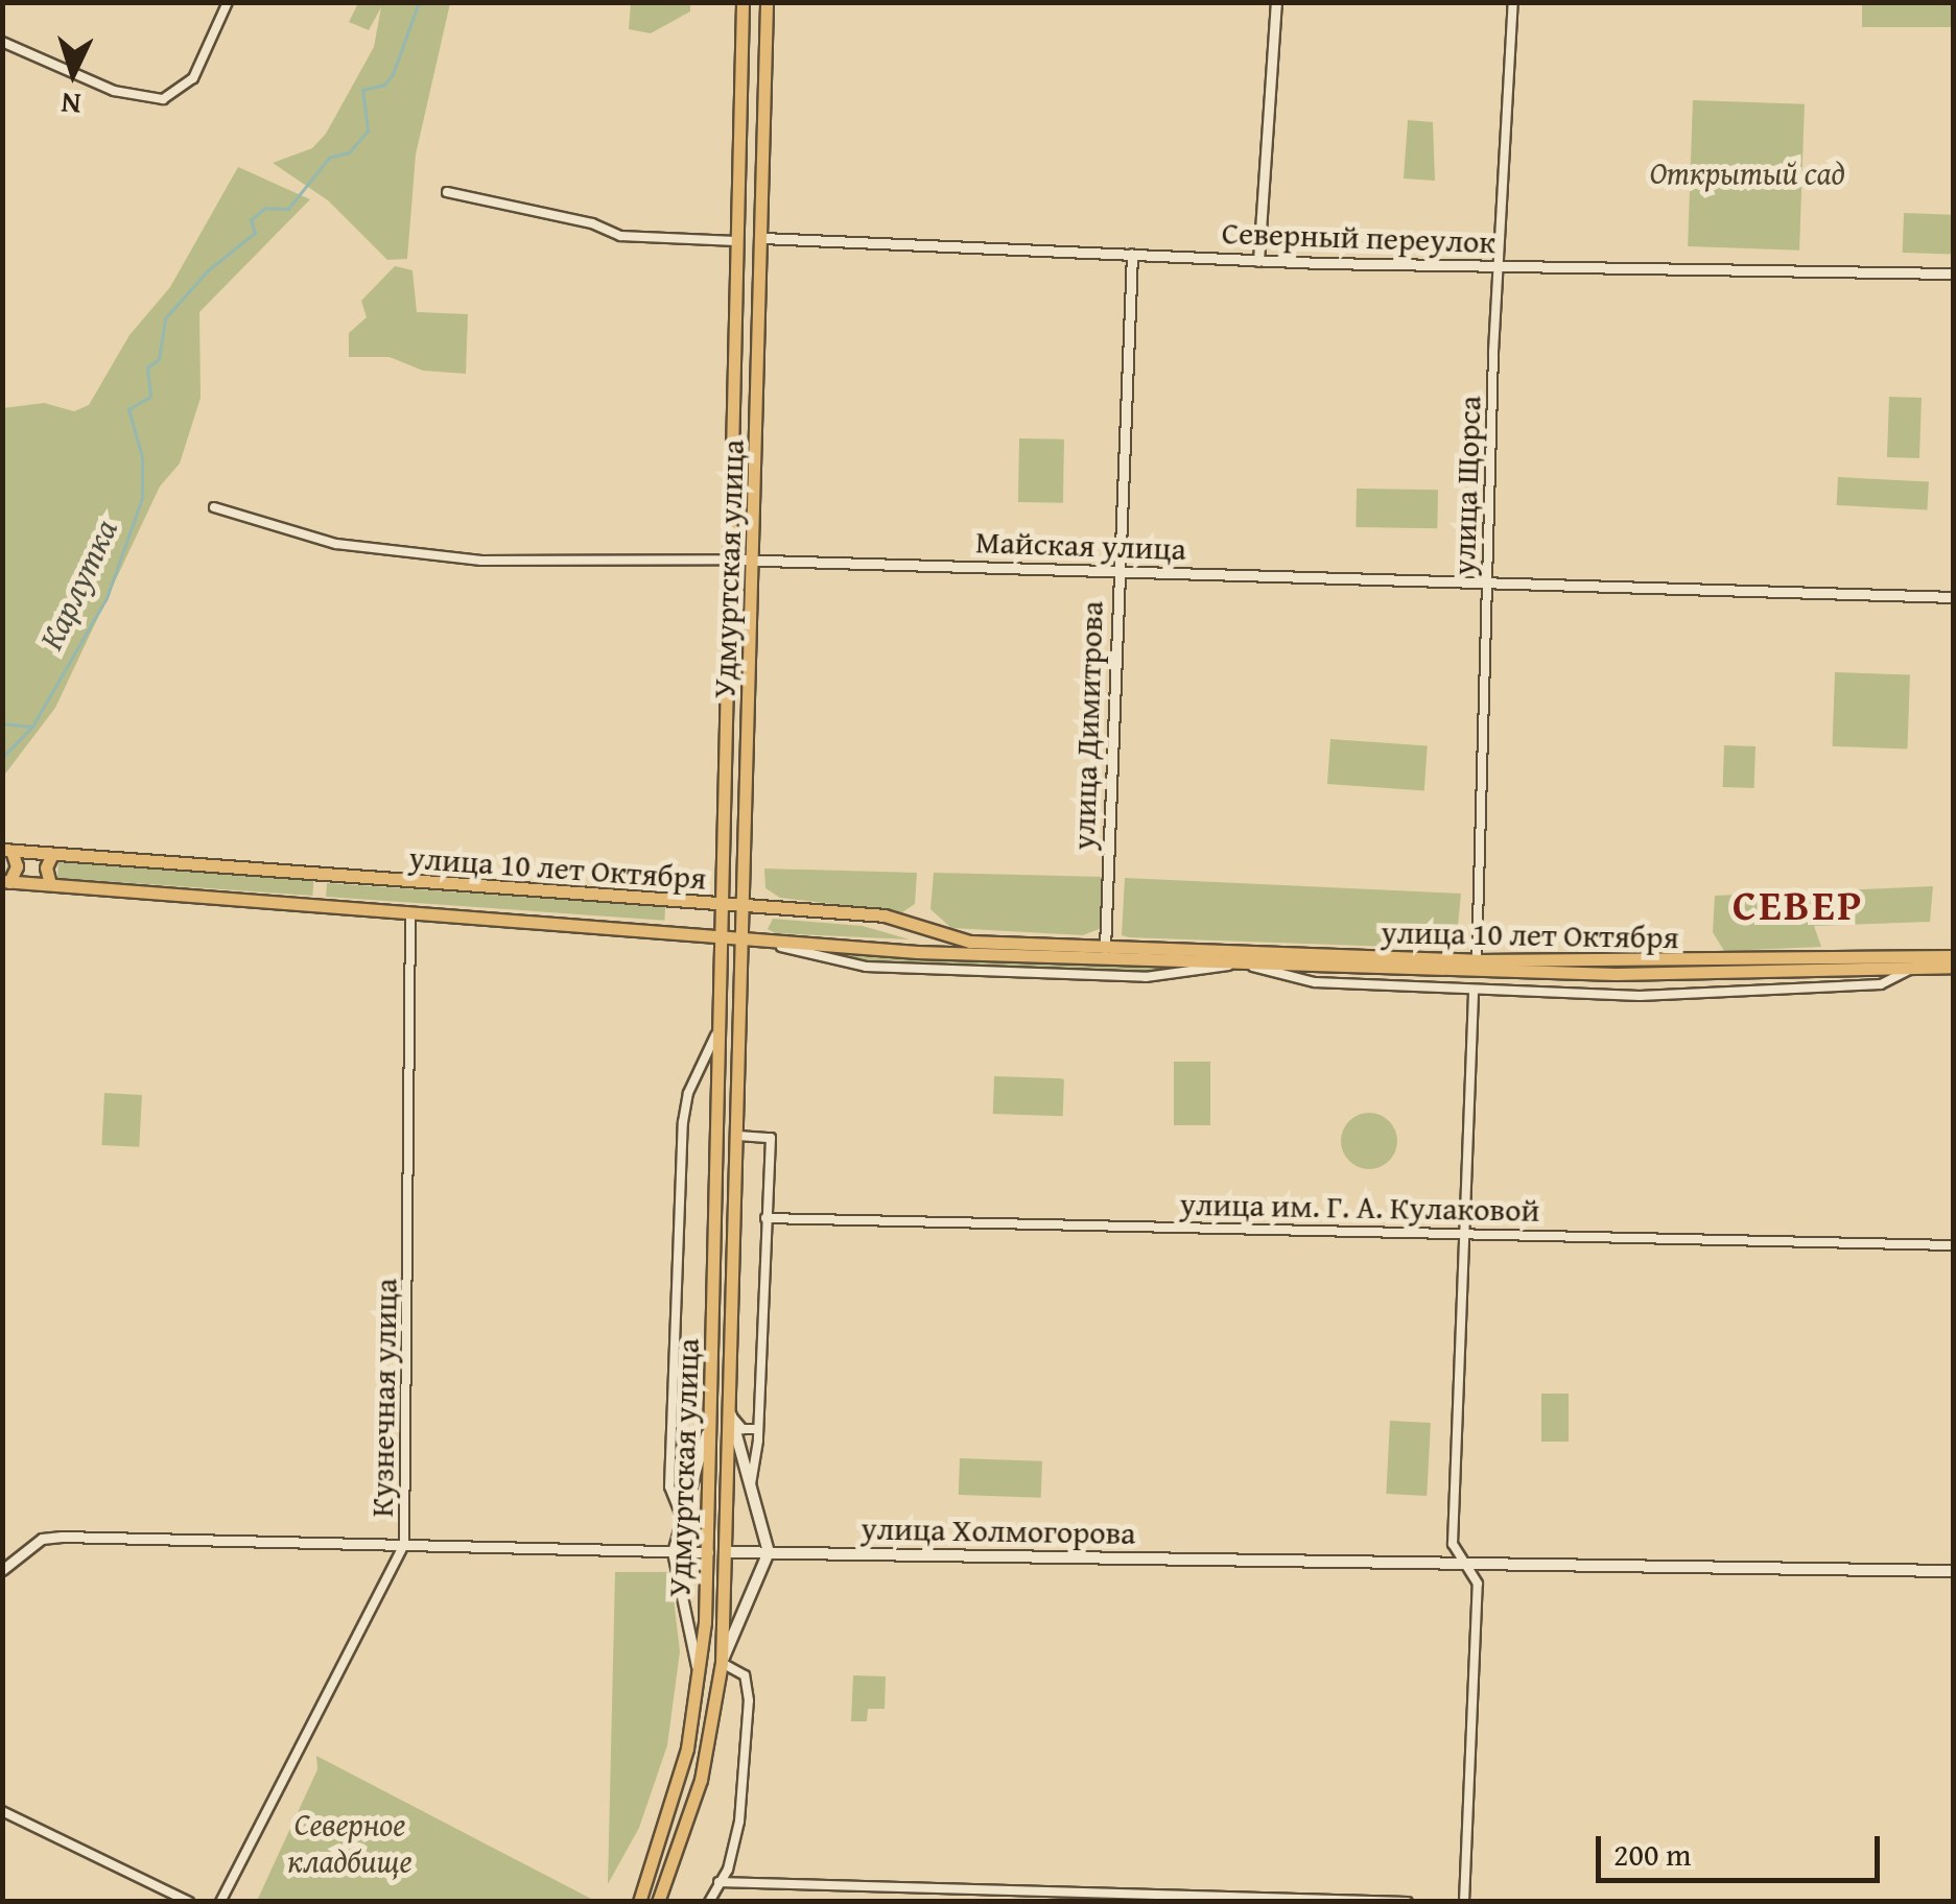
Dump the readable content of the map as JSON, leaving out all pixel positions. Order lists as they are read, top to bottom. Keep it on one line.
{"streets":{"main road":["Удмуртская улица","улица 10 лет Октября","улица Холмогорова"],"street":["Северный переулок","улица Щорса","Майская улица","улица Димитрова","улица им. Г. А. Кулаковой","Кузнечная улица"]},"crossings":[["Северный переулок","улица Щорса"],["Северный переулок","Удмуртская улица"],["Северный переулок","улица Димитрова"],["улица Щорса","Майская улица"],["улица Щорса","улица 10 лет Октября"],["Майская улица","Удмуртская улица"],["Майская улица","улица Димитрова"],["Удмуртская улица","улица 10 лет Октября"],["Удмуртская улица","улица Холмогорова"],["улица Димитрова","улица 10 лет Октября"],["улица 10 лет Октября","Кузнечная улица"],["Кузнечная улица","улица Холмогорова"]],"districts":["СЕВЕР"],"water":["Карлутка"],"parks":["Открытый сад","Северное кладбище"],"scale_bar":"200 m","north":"bottom"}
